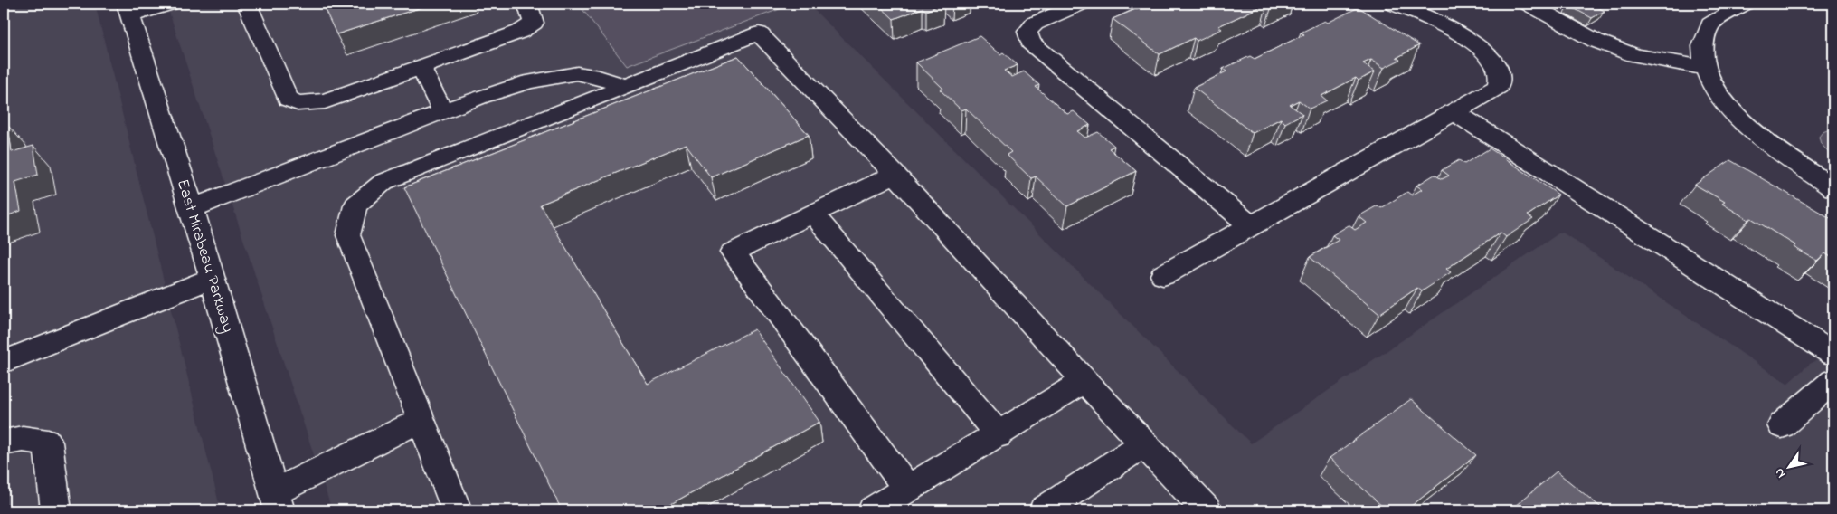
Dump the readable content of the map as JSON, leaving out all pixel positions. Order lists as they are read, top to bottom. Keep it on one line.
{"streets":{"street":["East Mirabeau Parkway"]},"north":"bottom left"}
